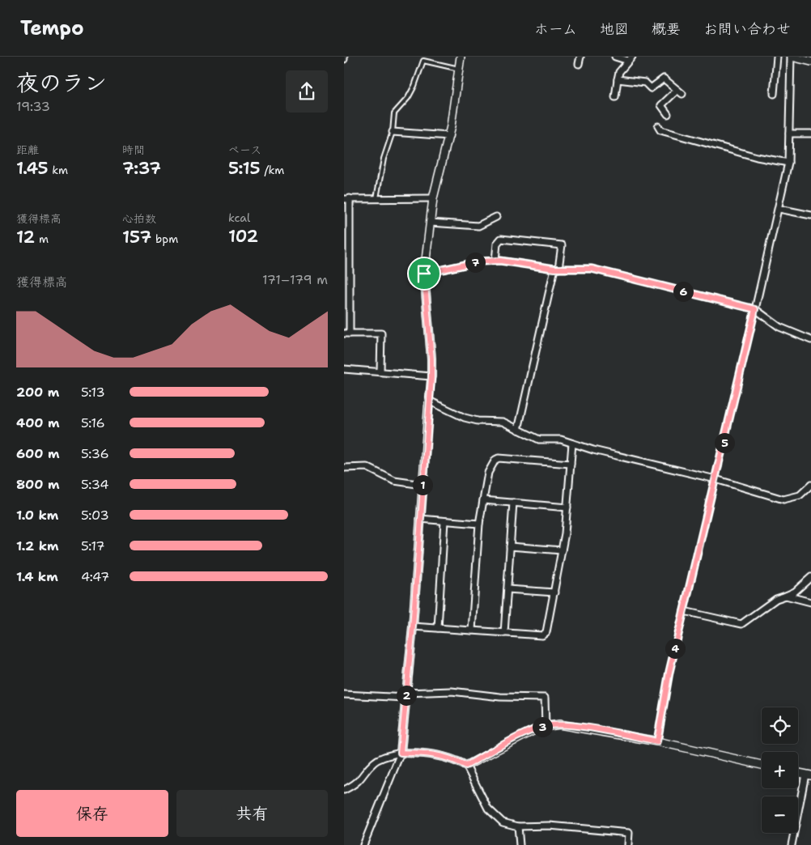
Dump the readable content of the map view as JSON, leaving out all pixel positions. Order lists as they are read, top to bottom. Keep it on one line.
{"page":{"header":"Tempo","nav":["ホーム","地図","概要","お問い合わせ"],"heading":["夜のラン","19:33"],"stats":[["距離","1.45 km"],["時間","7:37"],["ペース","5:15 /km"],["獲得標高","12 m"],["心拍数","157 bpm"],["kcal","102"]],"pins":["7","6","5","1","4","2","3"],"chart":["獲得標高","171–179 m"],"list":[{"name":"200 m","note":"5:13"},{"name":"400 m","note":"5:16"},{"name":"600 m","note":"5:36"},{"name":"800 m","note":"5:34"},{"name":"1.0 km","note":"5:03"},{"name":"1.2 km","note":"5:17"},{"name":"1.4 km","note":"4:47"}],"map_buttons":["+","−"],"buttons":["保存","共有"]}}
